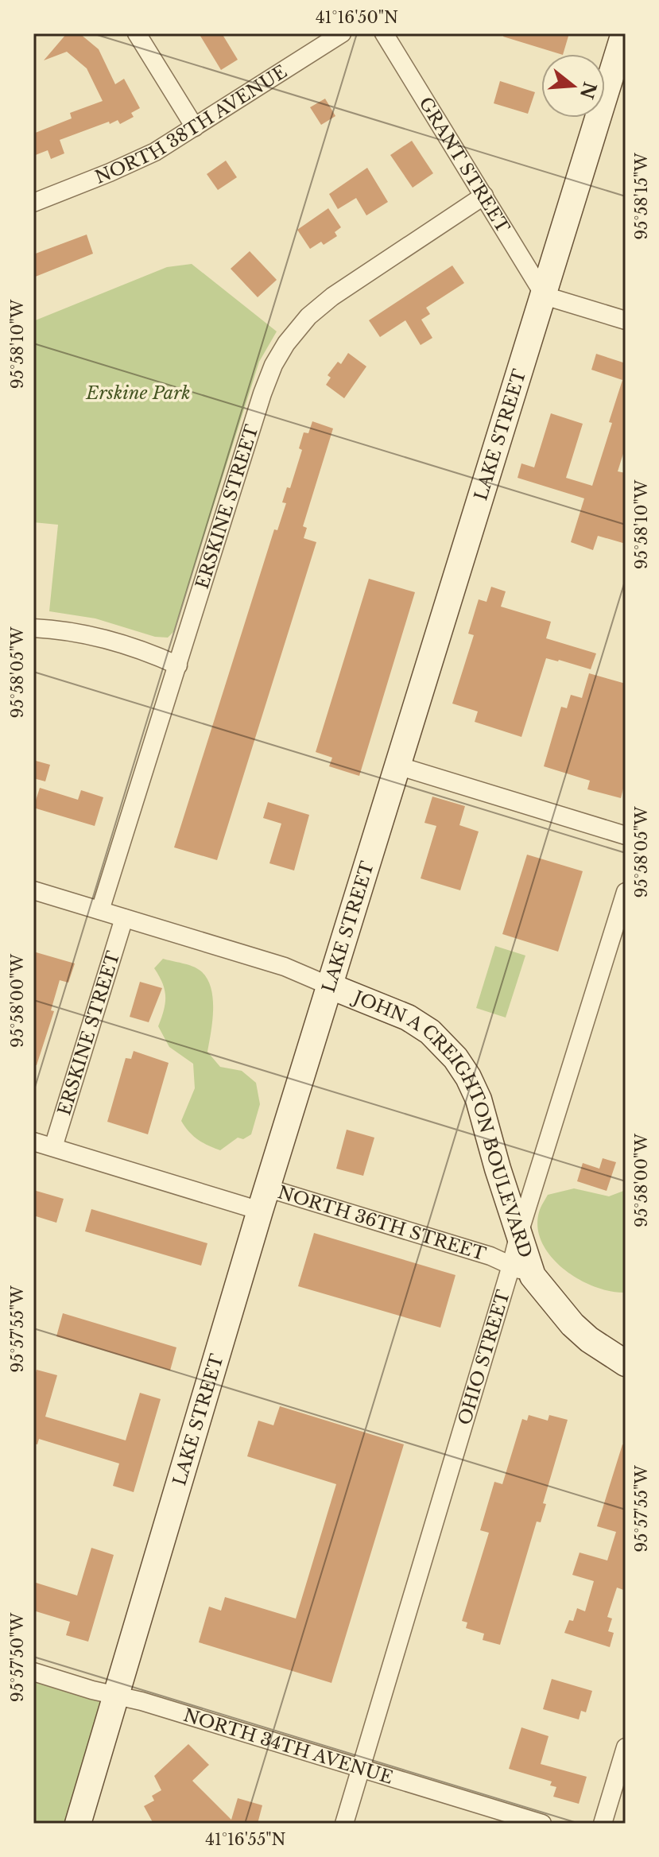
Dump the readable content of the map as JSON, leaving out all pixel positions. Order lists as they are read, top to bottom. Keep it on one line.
{"streets":{"main road":["LAKE STREET","JOHN A CREIGHTON BOULEVARD"],"street":["NORTH 38TH AVENUE","GRANT STREET","ERSKINE STREET","NORTH 36TH STREET","OHIO STREET","NORTH 34TH AVENUE"]},"crossings":[["GRANT STREET","LAKE STREET"],["GRANT STREET","ERSKINE STREET"],["LAKE STREET","JOHN A CREIGHTON BOULEVARD"],["LAKE STREET","NORTH 36TH STREET"],["LAKE STREET","NORTH 34TH AVENUE"],["ERSKINE STREET","JOHN A CREIGHTON BOULEVARD"],["ERSKINE STREET","NORTH 36TH STREET"],["JOHN A CREIGHTON BOULEVARD","NORTH 36TH STREET"],["JOHN A CREIGHTON BOULEVARD","OHIO STREET"],["NORTH 36TH STREET","OHIO STREET"],["OHIO STREET","NORTH 34TH AVENUE"]],"parks":["Erskine Park"],"north":"right","coordinates":["41°16'50\"N","95°58'15\"W","95°58'10\"W","95°58'05\"W","95°58'00\"W","95°57'55\"W","95°57'50\"W","41°16'55\"N"]}
